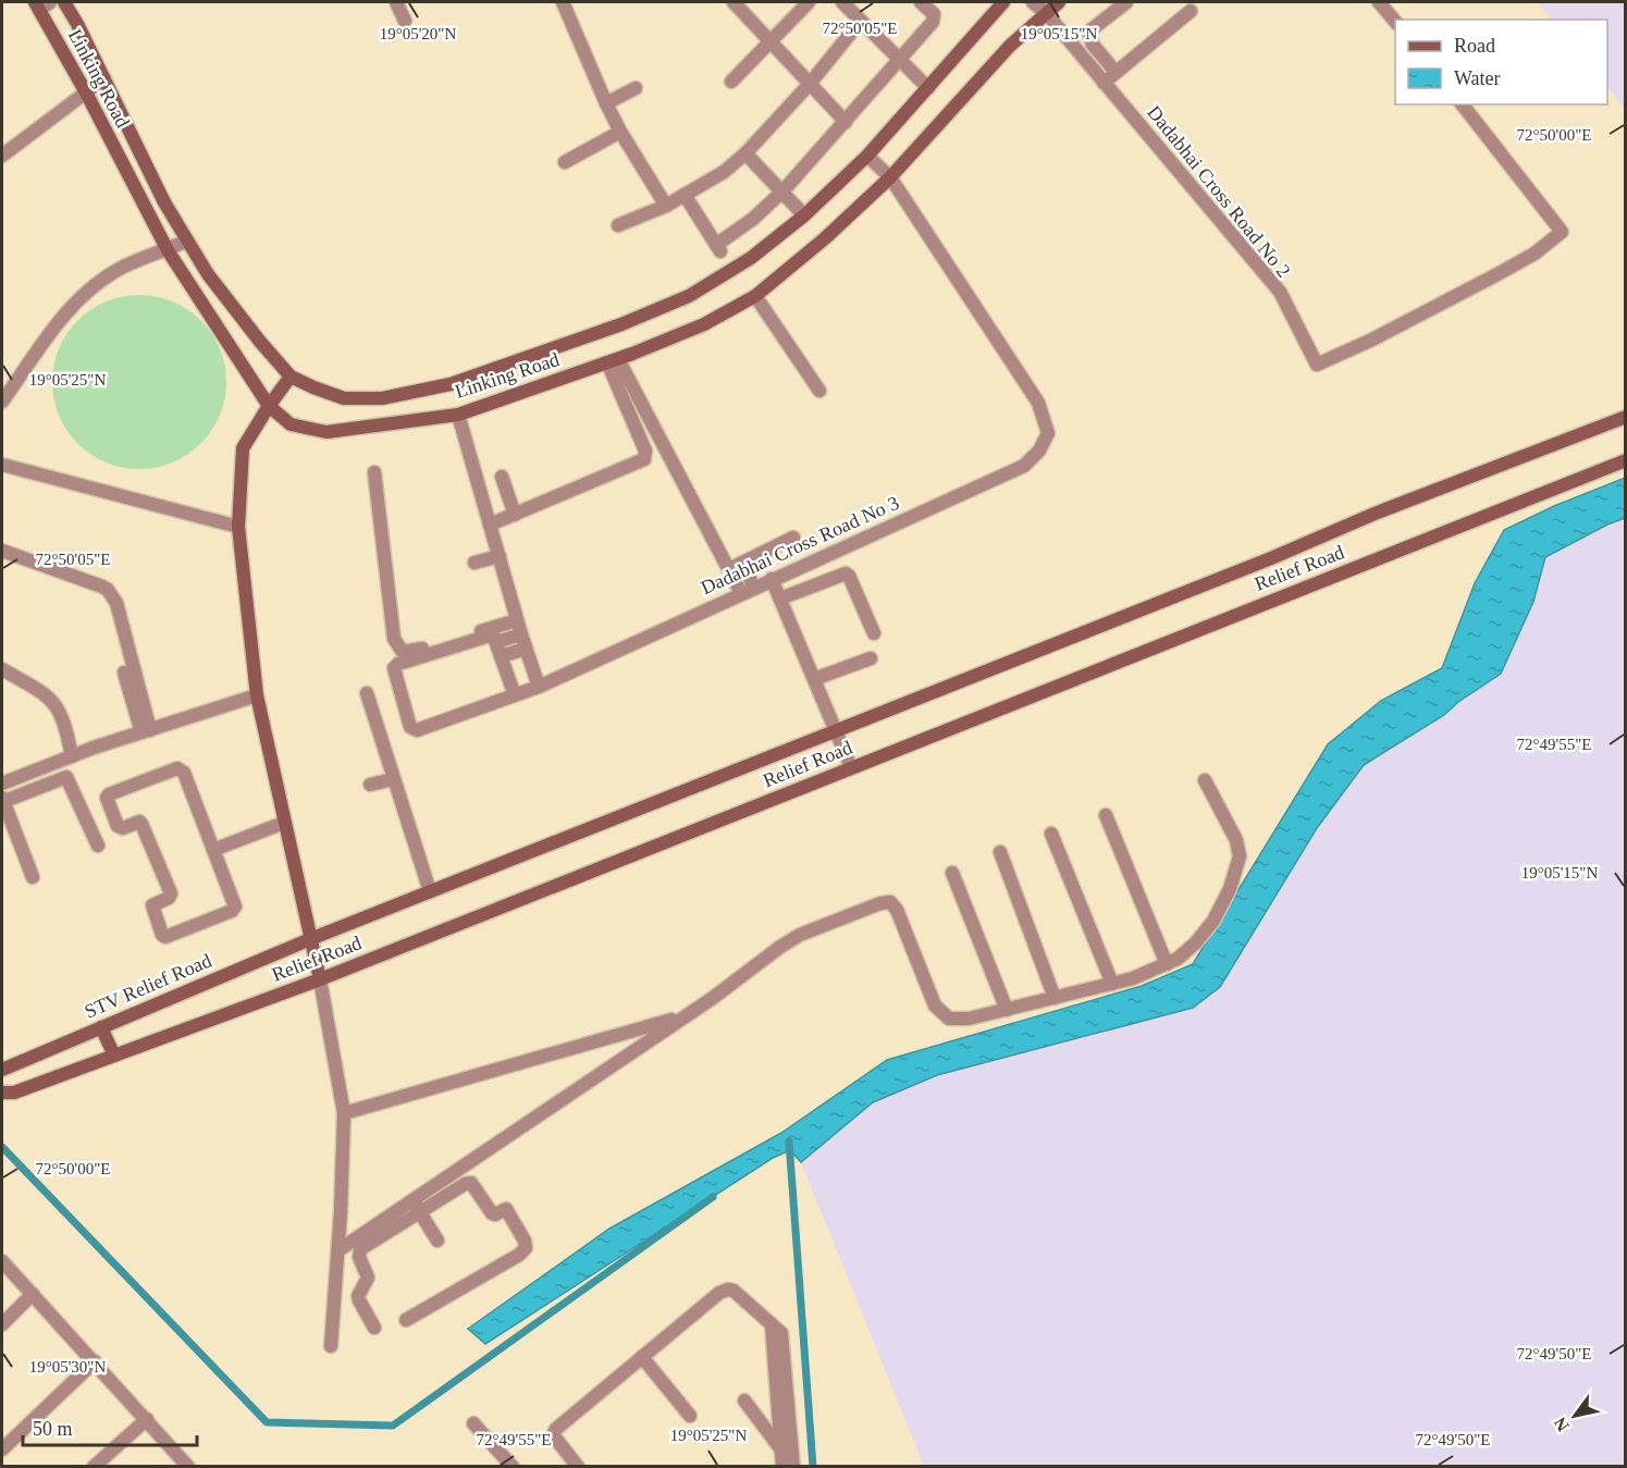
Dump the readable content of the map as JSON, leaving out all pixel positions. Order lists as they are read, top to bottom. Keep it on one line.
{"streets":{"street":["Linking Road","Dadabhai Cross Road No 2","Dadabhai Cross Road No 3","Relief Road","STV Relief Road"]},"crossings":[["Linking Road","Dadabhai Cross Road No 2"],["Linking Road","Dadabhai Cross Road No 3"],["Relief Road","STV Relief Road"]],"legend":["Road","Water"],"scale_bar":"50 m","north":"bottom left","coordinates":["72°50'05\"E","19°05'20\"N","19°05'15\"N","72°50'00\"E","19°05'25\"N","72°49'55\"E","72°49'50\"E","19°05'30\"N"]}
